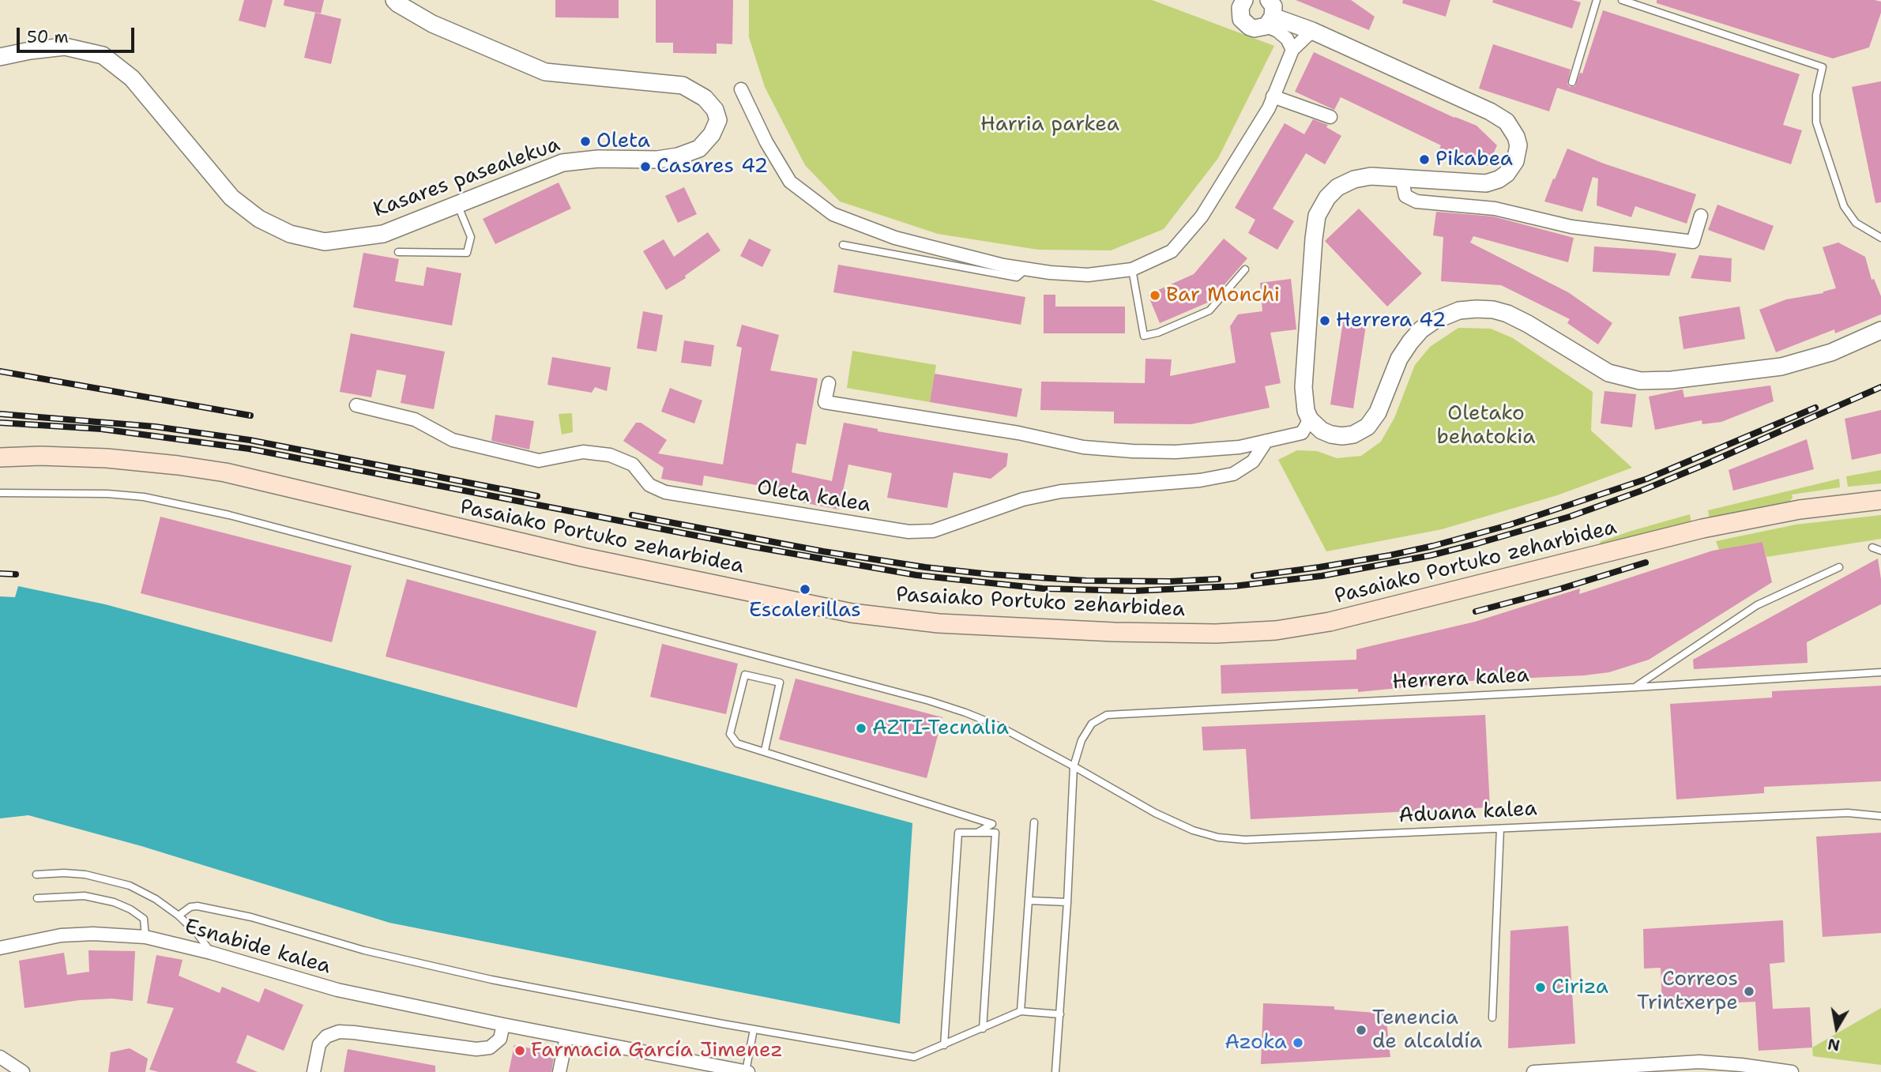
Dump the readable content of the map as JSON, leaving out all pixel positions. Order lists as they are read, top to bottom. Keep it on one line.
{"streets":{"main road":["Pasaiako Portuko zeharbidea"],"street":["Kasares pasealekua","Oleta kalea","Esnabide kalea"],"lane":["Herrera kalea","Aduana kalea"]},"crossings":[["Herrera kalea","Aduana kalea"]],"parks":["Harria parkea","Oletako behatokia"],"places":["Oleta","Pikabea","Casares 42","Bar Monchi","Herrera 42","Escalerillas","AZTI-Tecnalia","Ciriza","Correos Trintxerpe","Tenencia de alcaldía","Azoka","Farmacia García Jimenez"],"scale_bar":"50 m","north":"bottom"}
